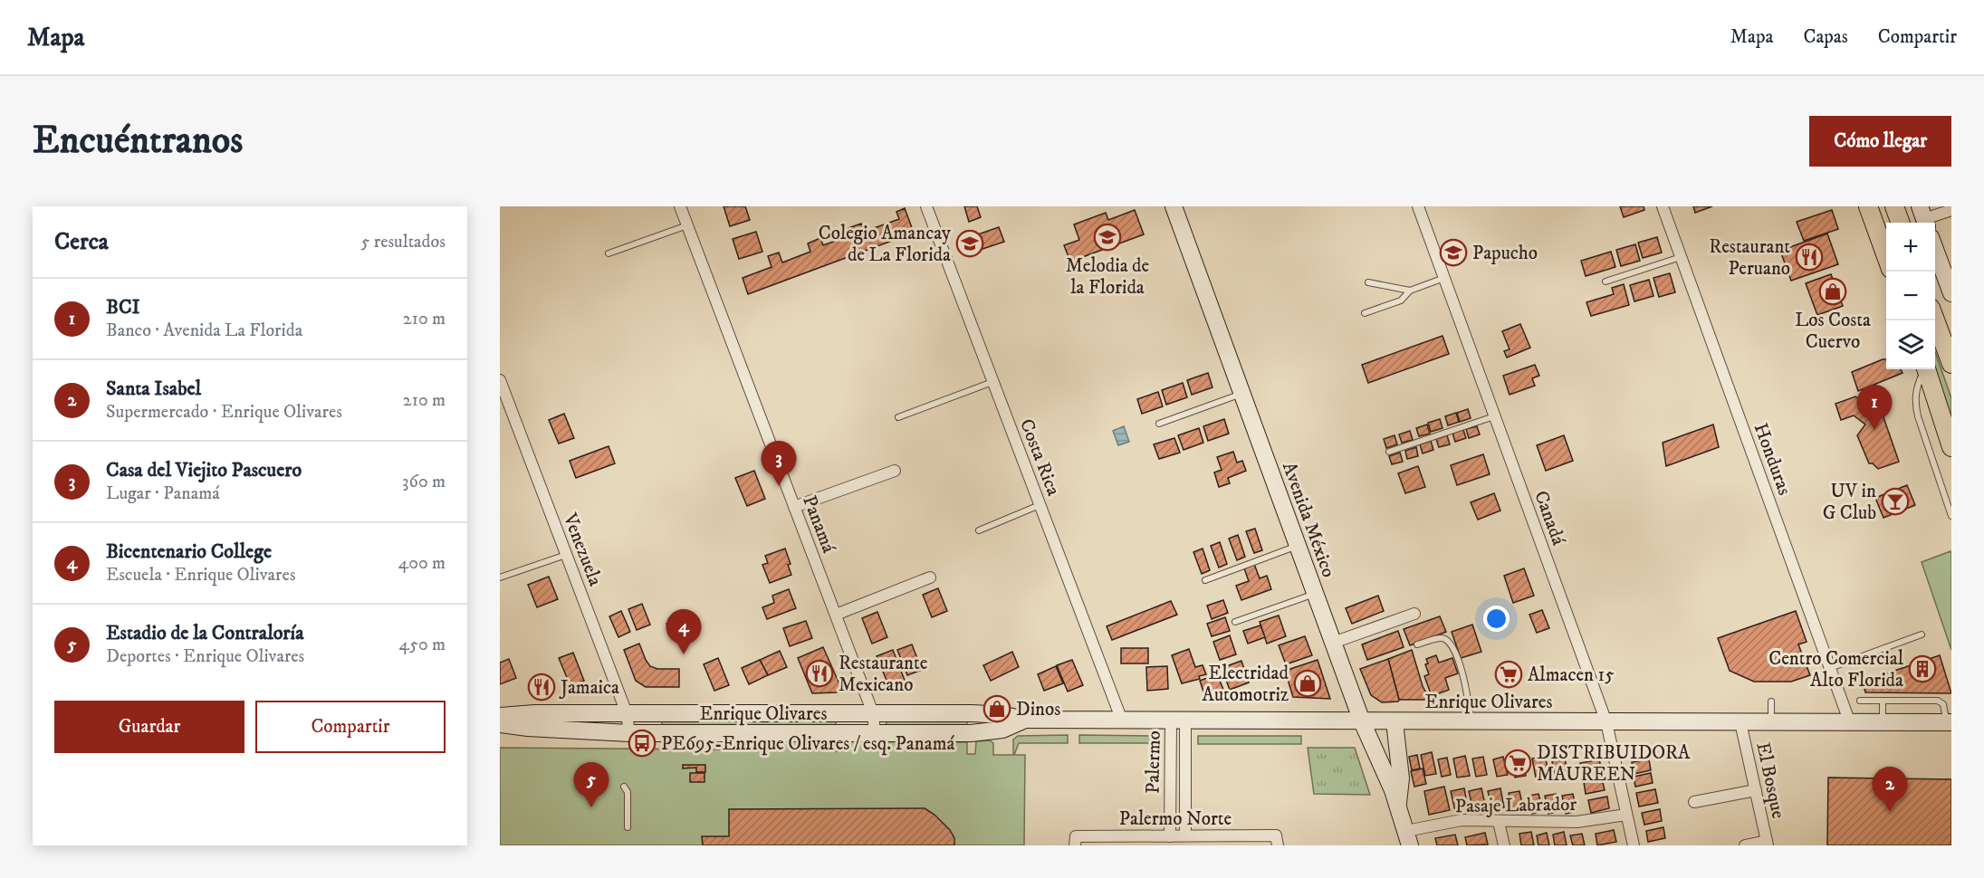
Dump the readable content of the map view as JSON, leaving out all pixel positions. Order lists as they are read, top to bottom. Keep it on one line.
{"streets":{"main road":["Avenida México","Enrique Olivares"],"street":["Costa Rica","Honduras","Canadá","Panamá","Venezuela","Palermo","El Bosque","Pasaje Labrador","Palermo Norte"]},"crossings":[["Costa Rica","Enrique Olivares"],["Honduras","Enrique Olivares"],["Canadá","Enrique Olivares"],["Canadá","Pasaje Labrador"],["Avenida México","Enrique Olivares"],["Avenida México","Pasaje Labrador"],["Panamá","Enrique Olivares"],["Venezuela","Enrique Olivares"],["Enrique Olivares","Palermo"],["Enrique Olivares","El Bosque"],["Palermo","Palermo Norte"]],"places":{"school or university":["Melodia de la Florida","Colegio Amancay de La Florida","Papucho"],"restaurant":["Restaurant Peruano","Restaurante Mexicano","Jamaica"],"shop":["Los Costa Cuervo","Electridad Automotriz","Dinos"],"bar":["UV in G Club"],"building":["Centro Comercial Alto Florida"],"supermarket":["Almacen 15","DISTRIBUIDORA MAUREEN"],"bus stop":["PE695-Enrique Olivares / esq. Panamá"]},"page":{"header":"Mapa","nav":["Mapa","Capas","Compartir"],"buttons":["Cómo llegar",["Guardar","Compartir"]],"title":"Encuéntranos","heading":["Cerca","5 resultados"],"map_buttons":["+","−"],"list":[{"mark":"1","name":"BCI","note":"Banco · Avenida La Florida","value":"210 m"},{"mark":"2","name":"Santa Isabel","note":"Supermercado · Enrique Olivares","value":"210 m"},{"mark":"3","name":"Casa del Viejito Pascuero","note":"Lugar · Panamá","value":"360 m"},{"mark":"4","name":"Bicentenario College","note":"Escuela · Enrique Olivares","value":"400 m"},{"mark":"5","name":"Estadio de la Contraloría","note":"Deportes · Enrique Olivares","value":"450 m"}],"pins":["1","3","4","5","2"]}}
